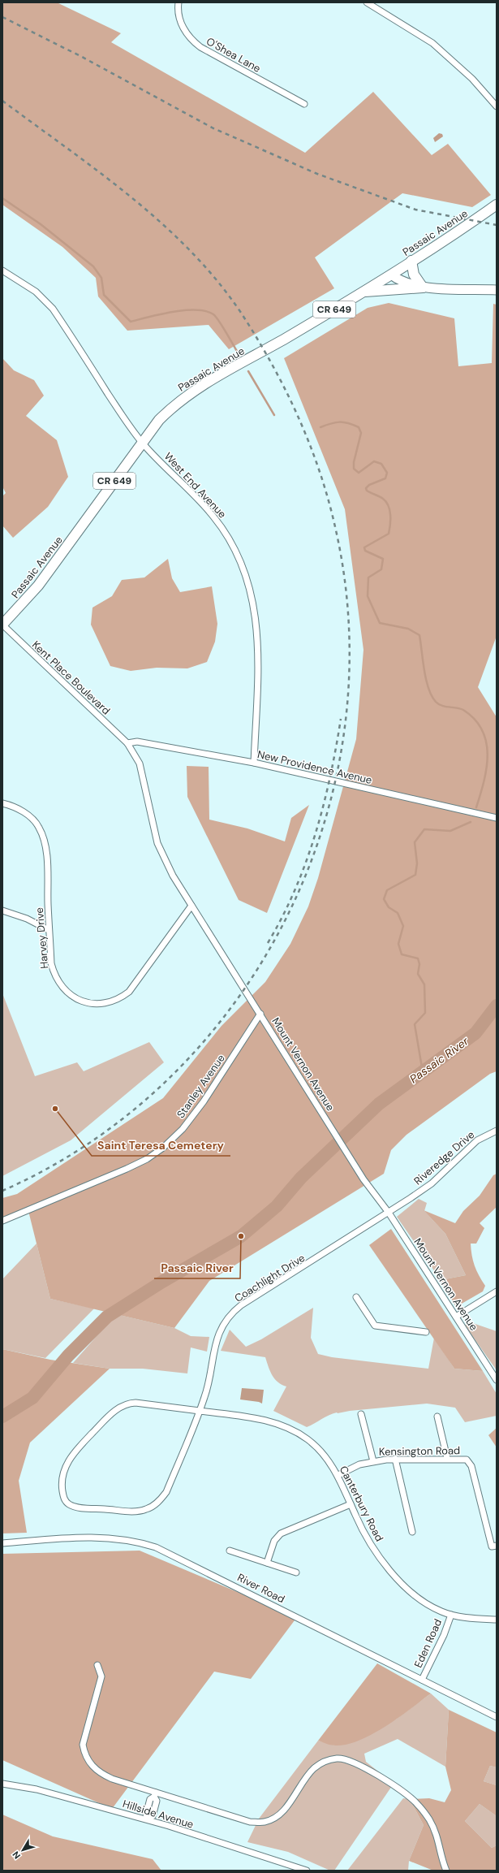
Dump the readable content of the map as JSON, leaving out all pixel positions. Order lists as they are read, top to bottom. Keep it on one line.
{"streets":{"main road":["Passaic Avenue","CR 649"],"street":["O'Shea Lane","West End Avenue","Kent Place Boulevard","New Providence Avenue","Harvey Drive","Mount Vernon Avenue","Stanley Avenue","Riveredge Drive","Coachlight Drive","Kensington Road","Canterbury Road","River Road","Eden Road","Hillside Avenue"]},"crossings":[["Passaic Avenue","West End Avenue"],["Passaic Avenue","Kent Place Boulevard"],["West End Avenue","New Providence Avenue"],["Kent Place Boulevard","New Providence Avenue"],["Kent Place Boulevard","Mount Vernon Avenue"],["New Providence Avenue","Mount Vernon Avenue"],["Harvey Drive","Mount Vernon Avenue"],["Mount Vernon Avenue","Stanley Avenue"],["Mount Vernon Avenue","Riveredge Drive"],["Mount Vernon Avenue","Coachlight Drive"],["Riveredge Drive","Coachlight Drive"],["Coachlight Drive","Canterbury Road"],["Kensington Road","Canterbury Road"],["Canterbury Road","Eden Road"],["River Road","Eden Road"]],"water":["Passaic River"],"places":["Saint Teresa Cemetery","Passaic River"],"north":"bottom left"}
